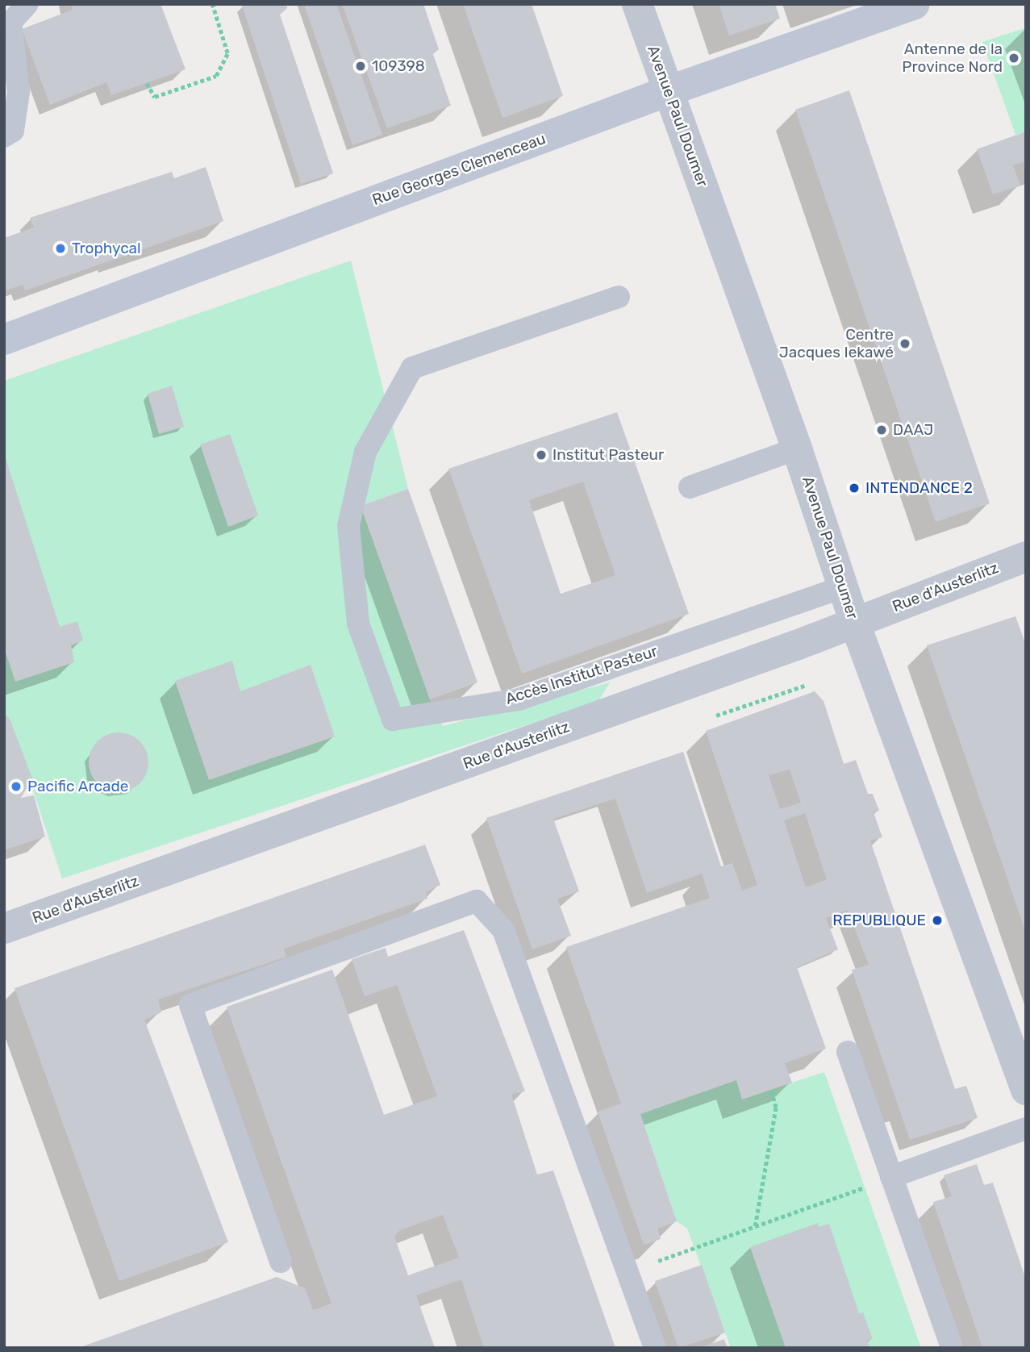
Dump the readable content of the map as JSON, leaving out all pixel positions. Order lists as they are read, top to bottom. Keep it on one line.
{"streets":{"street":["Avenue Paul Doumer","Rue Georges Clemenceau","Rue d'Austerlitz"],"lane":["Accès Institut Pasteur"]},"crossings":[["Avenue Paul Doumer","Rue Georges Clemenceau"],["Avenue Paul Doumer","Rue d'Austerlitz"],["Avenue Paul Doumer","Accès Institut Pasteur"]],"places":["Antenne de la Province Nord","109398","Trophycal","Centre Jacques Iekawé","DAAJ","Institut Pasteur","INTENDANCE 2","Pacific Arcade","REPUBLIQUE"]}
